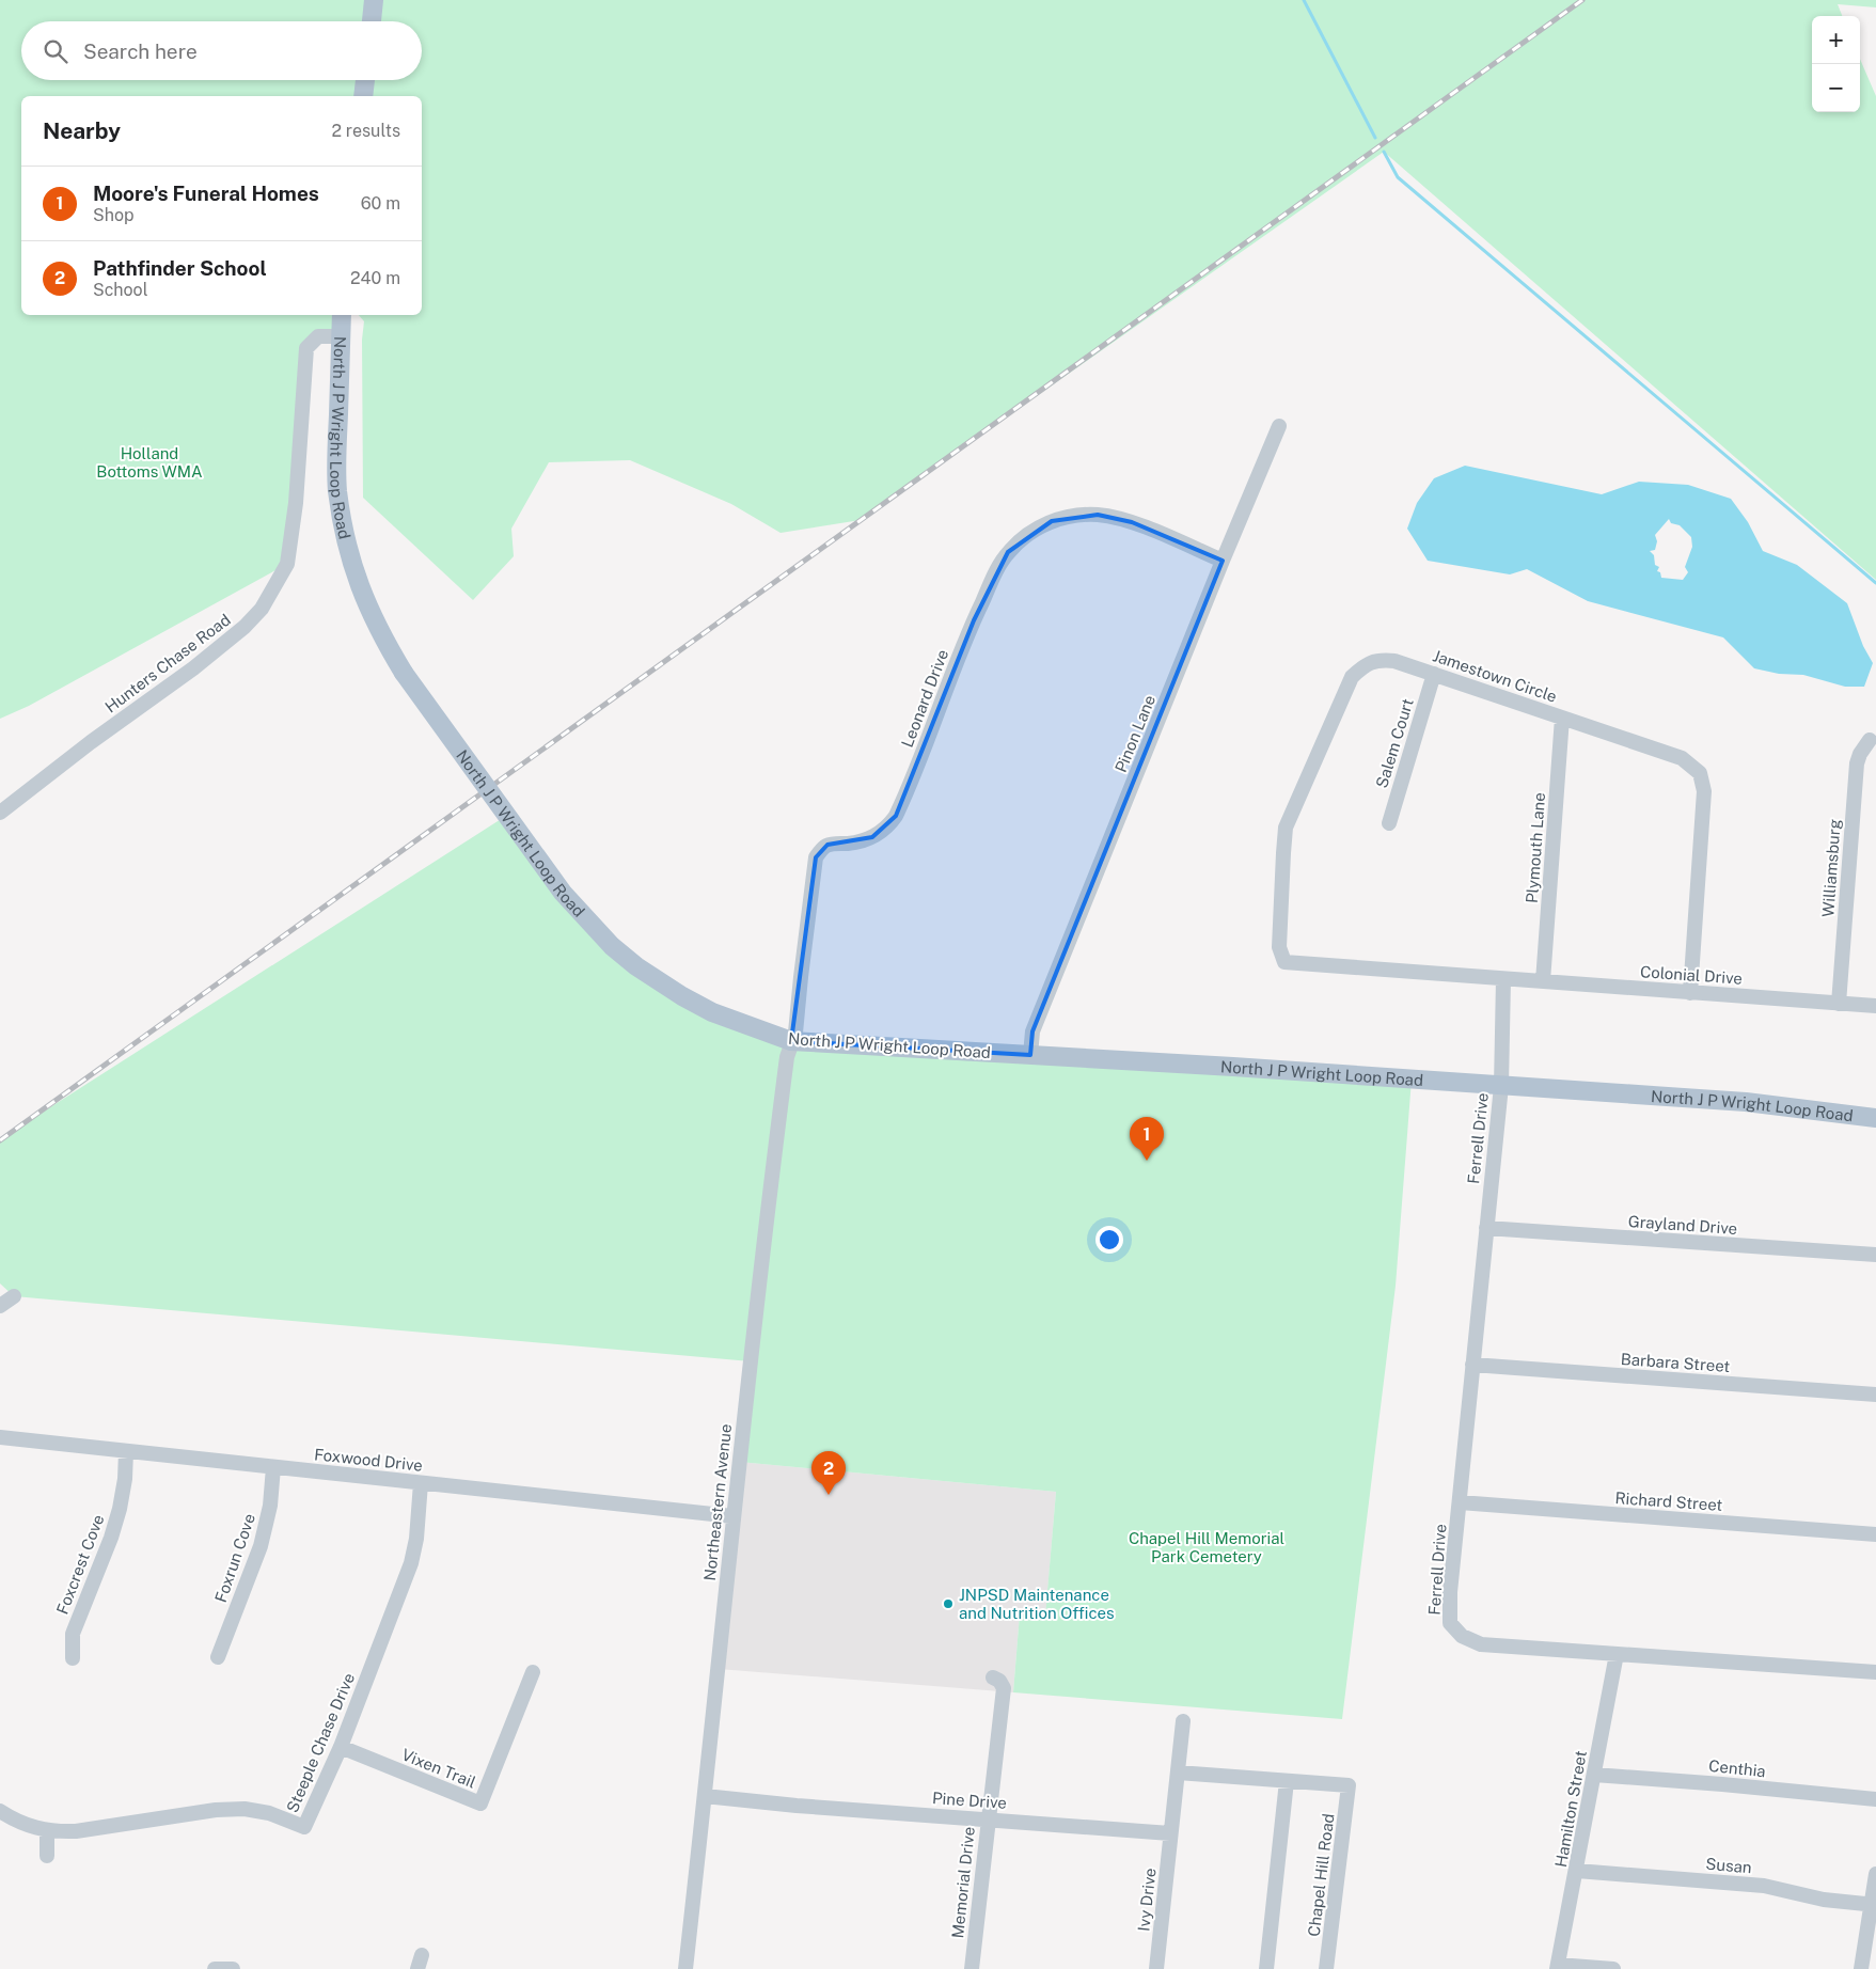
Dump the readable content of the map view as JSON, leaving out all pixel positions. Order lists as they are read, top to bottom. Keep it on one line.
{"streets":{"main road":["North J P Wright Loop Road"],"street":["Hunters Chase Road","Jamestown Circle","Leonard Drive","Pinon Lane","Salem Court","Plymouth Lane","Williamsburg","Colonial Drive","Ferrell Drive","Grayland Drive","Barbara Street","Foxwood Drive","Richard Street","Northeastern Avenue","Foxrun Cove","Foxcrest Cove","Steeple Chase Drive","Vixen Trail","Centhia","Pine Drive","Hamilton Street","Susan","Chapel Hill Road","Memorial Drive","Ivy Drive"]},"crossings":[["North J P Wright Loop Road","Hunters Chase Road"],["North J P Wright Loop Road","Leonard Drive"],["North J P Wright Loop Road","Pinon Lane"],["North J P Wright Loop Road","Ferrell Drive"],["North J P Wright Loop Road","Northeastern Avenue"],["Jamestown Circle","Salem Court"],["Jamestown Circle","Plymouth Lane"],["Jamestown Circle","Colonial Drive"],["Leonard Drive","Pinon Lane"],["Leonard Drive","Northeastern Avenue"],["Plymouth Lane","Colonial Drive"],["Williamsburg","Colonial Drive"],["Ferrell Drive","Grayland Drive"],["Ferrell Drive","Barbara Street"],["Ferrell Drive","Richard Street"],["Ferrell Drive","Hamilton Street"],["Foxwood Drive","Northeastern Avenue"],["Foxwood Drive","Foxrun Cove"],["Foxwood Drive","Foxcrest Cove"],["Foxwood Drive","Steeple Chase Drive"],["Northeastern Avenue","Pine Drive"],["Steeple Chase Drive","Vixen Trail"],["Centhia","Hamilton Street"],["Pine Drive","Memorial Drive"],["Pine Drive","Ivy Drive"],["Hamilton Street","Susan"]],"parks":["Holland Bottoms WMA","Chapel Hill Memorial Park Cemetery"],"places":["JNPSD Maintenance and Nutrition Offices"],"page":{"map_buttons":["+","−"],"search":"Search here","heading":["Nearby","2 results"],"list":[{"mark":"1","name":"Moore's Funeral Homes","note":"Shop","value":"60 m"},{"mark":"2","name":"Pathfinder School","note":"School","value":"240 m"}],"pins":["1","2"]}}
